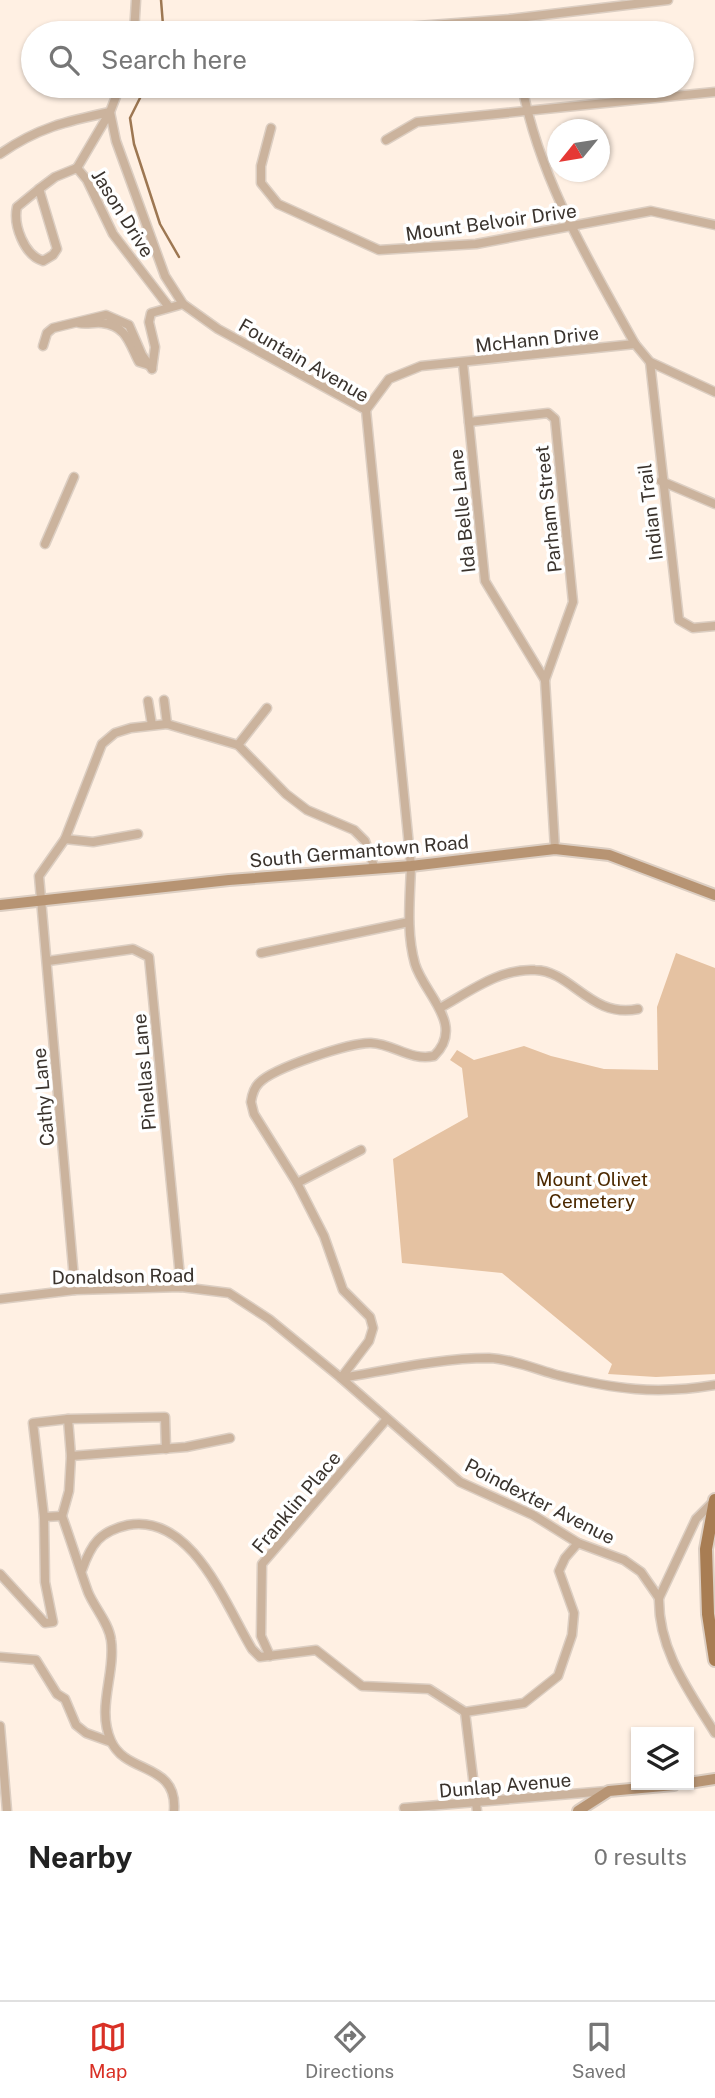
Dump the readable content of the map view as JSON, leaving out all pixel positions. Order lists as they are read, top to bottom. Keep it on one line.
{"streets":{"main road":["South Germantown Road"],"street":["Jason Drive","Mount Belvoir Drive","McHann Drive","Fountain Avenue","Parham Street","Ida Belle Lane","Indian Trail","Pinellas Lane","Cathy Lane","Donaldson Road","Poindexter Avenue","Franklin Place","Dunlap Avenue"]},"crossings":[["Jason Drive","Fountain Avenue"],["McHann Drive","Fountain Avenue"],["McHann Drive","Ida Belle Lane"],["Fountain Avenue","South Germantown Road"],["Parham Street","Ida Belle Lane"],["Ida Belle Lane","South Germantown Road"],["South Germantown Road","Cathy Lane"],["Pinellas Lane","Cathy Lane"],["Pinellas Lane","Donaldson Road"],["Cathy Lane","Donaldson Road"],["Donaldson Road","Poindexter Avenue"],["Poindexter Avenue","Franklin Place"]],"parks":["Mount Olivet Cemetery"],"north":"bottom left","page":{"search":"Search here","heading":["Nearby","0 results"],"nav":["Map","Directions","Saved"]}}
